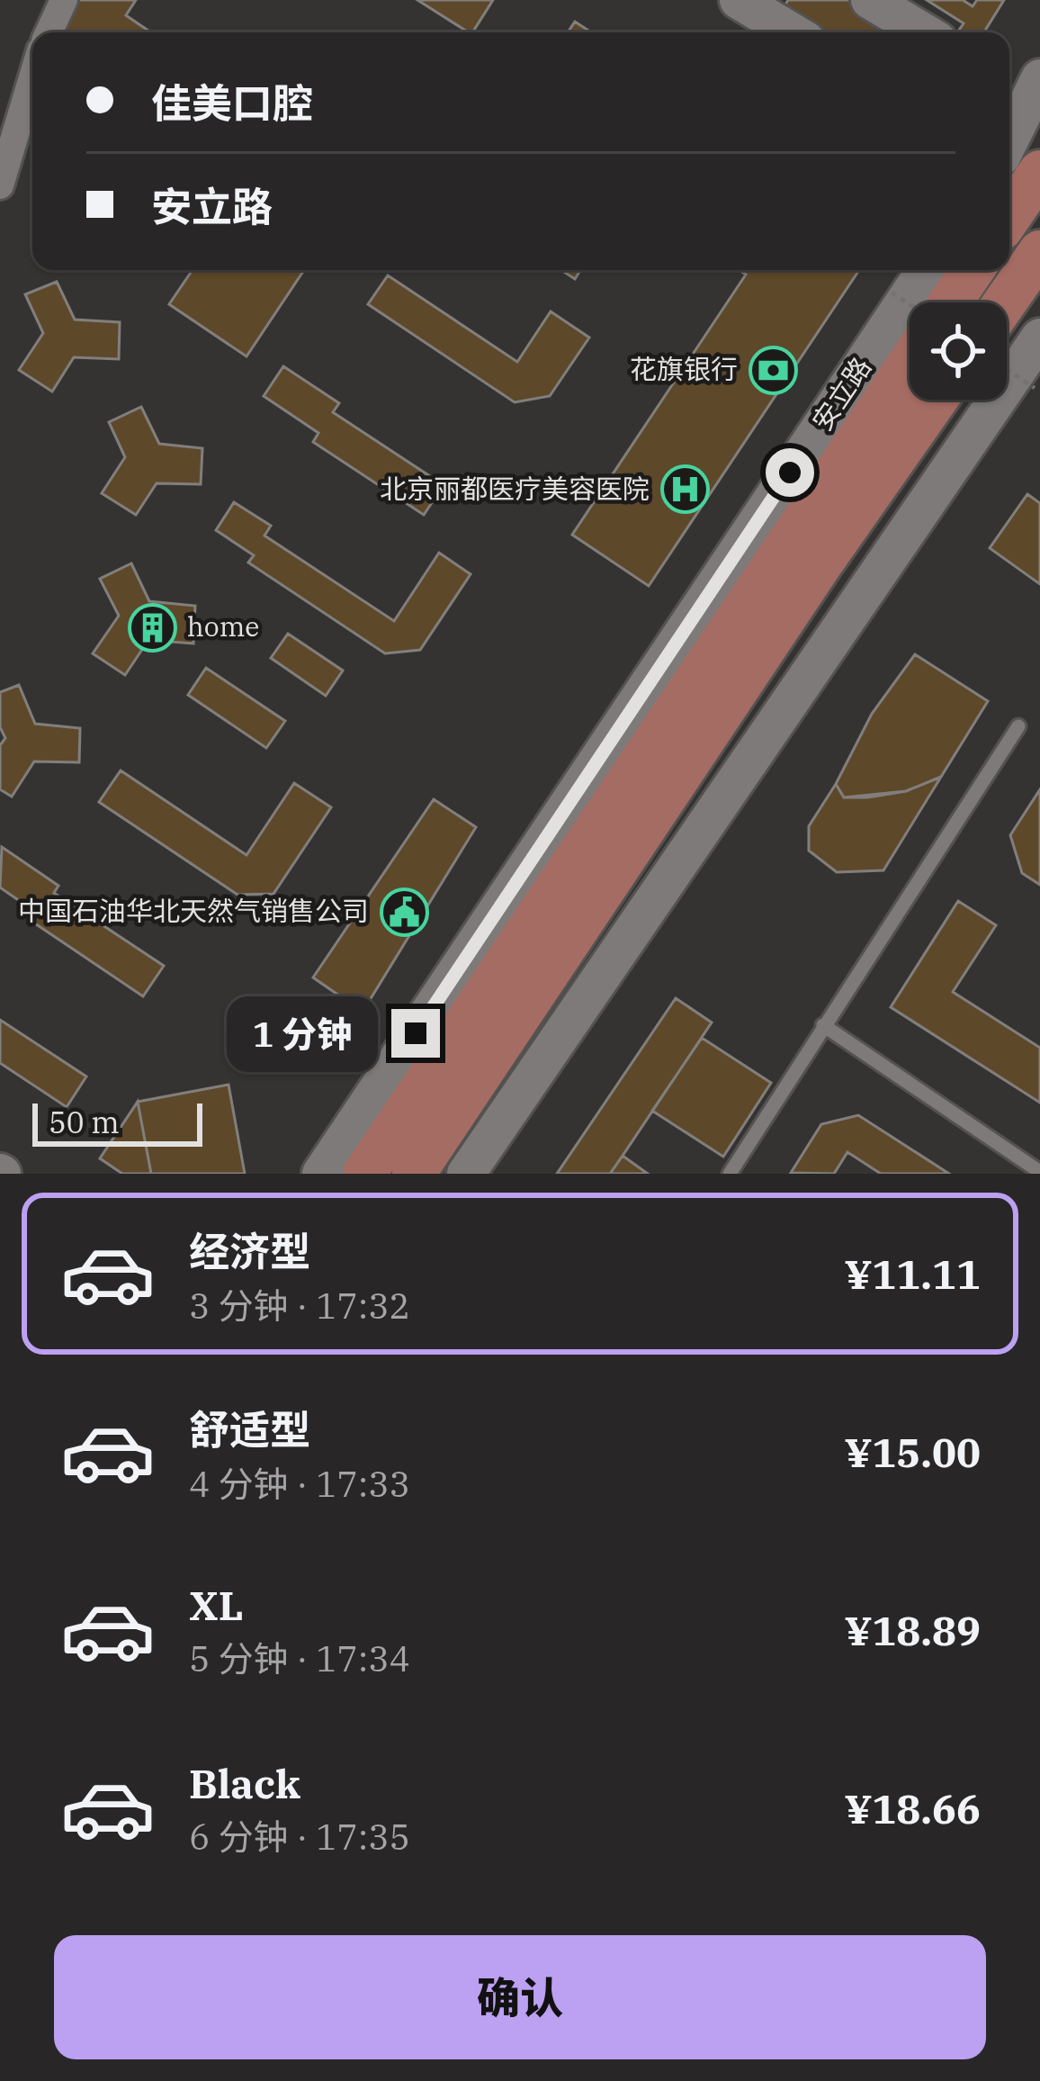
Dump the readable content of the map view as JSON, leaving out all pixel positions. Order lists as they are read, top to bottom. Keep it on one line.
{"streets":{"main road":["安立路"]},"places":{"bank":["花旗银行"],"hospital":["北京丽都医疗美容医院"],"building":["home"],"public building":["中国石油华北天然气销售公司"]},"scale_bar":"50 m","page":{"banner":["佳美口腔","安立路"],"bubble":"1 分钟","scale":"50 m","list":[{"name":"经济型","note":"3 分钟 · 17:32","value":"¥11.11"},{"name":"舒适型","note":"4 分钟 · 17:33","value":"¥15.00"},{"name":"XL","note":"5 分钟 · 17:34","value":"¥18.89"},{"name":"Black","note":"6 分钟 · 17:35","value":"¥18.66"}],"buttons":"确认"}}
